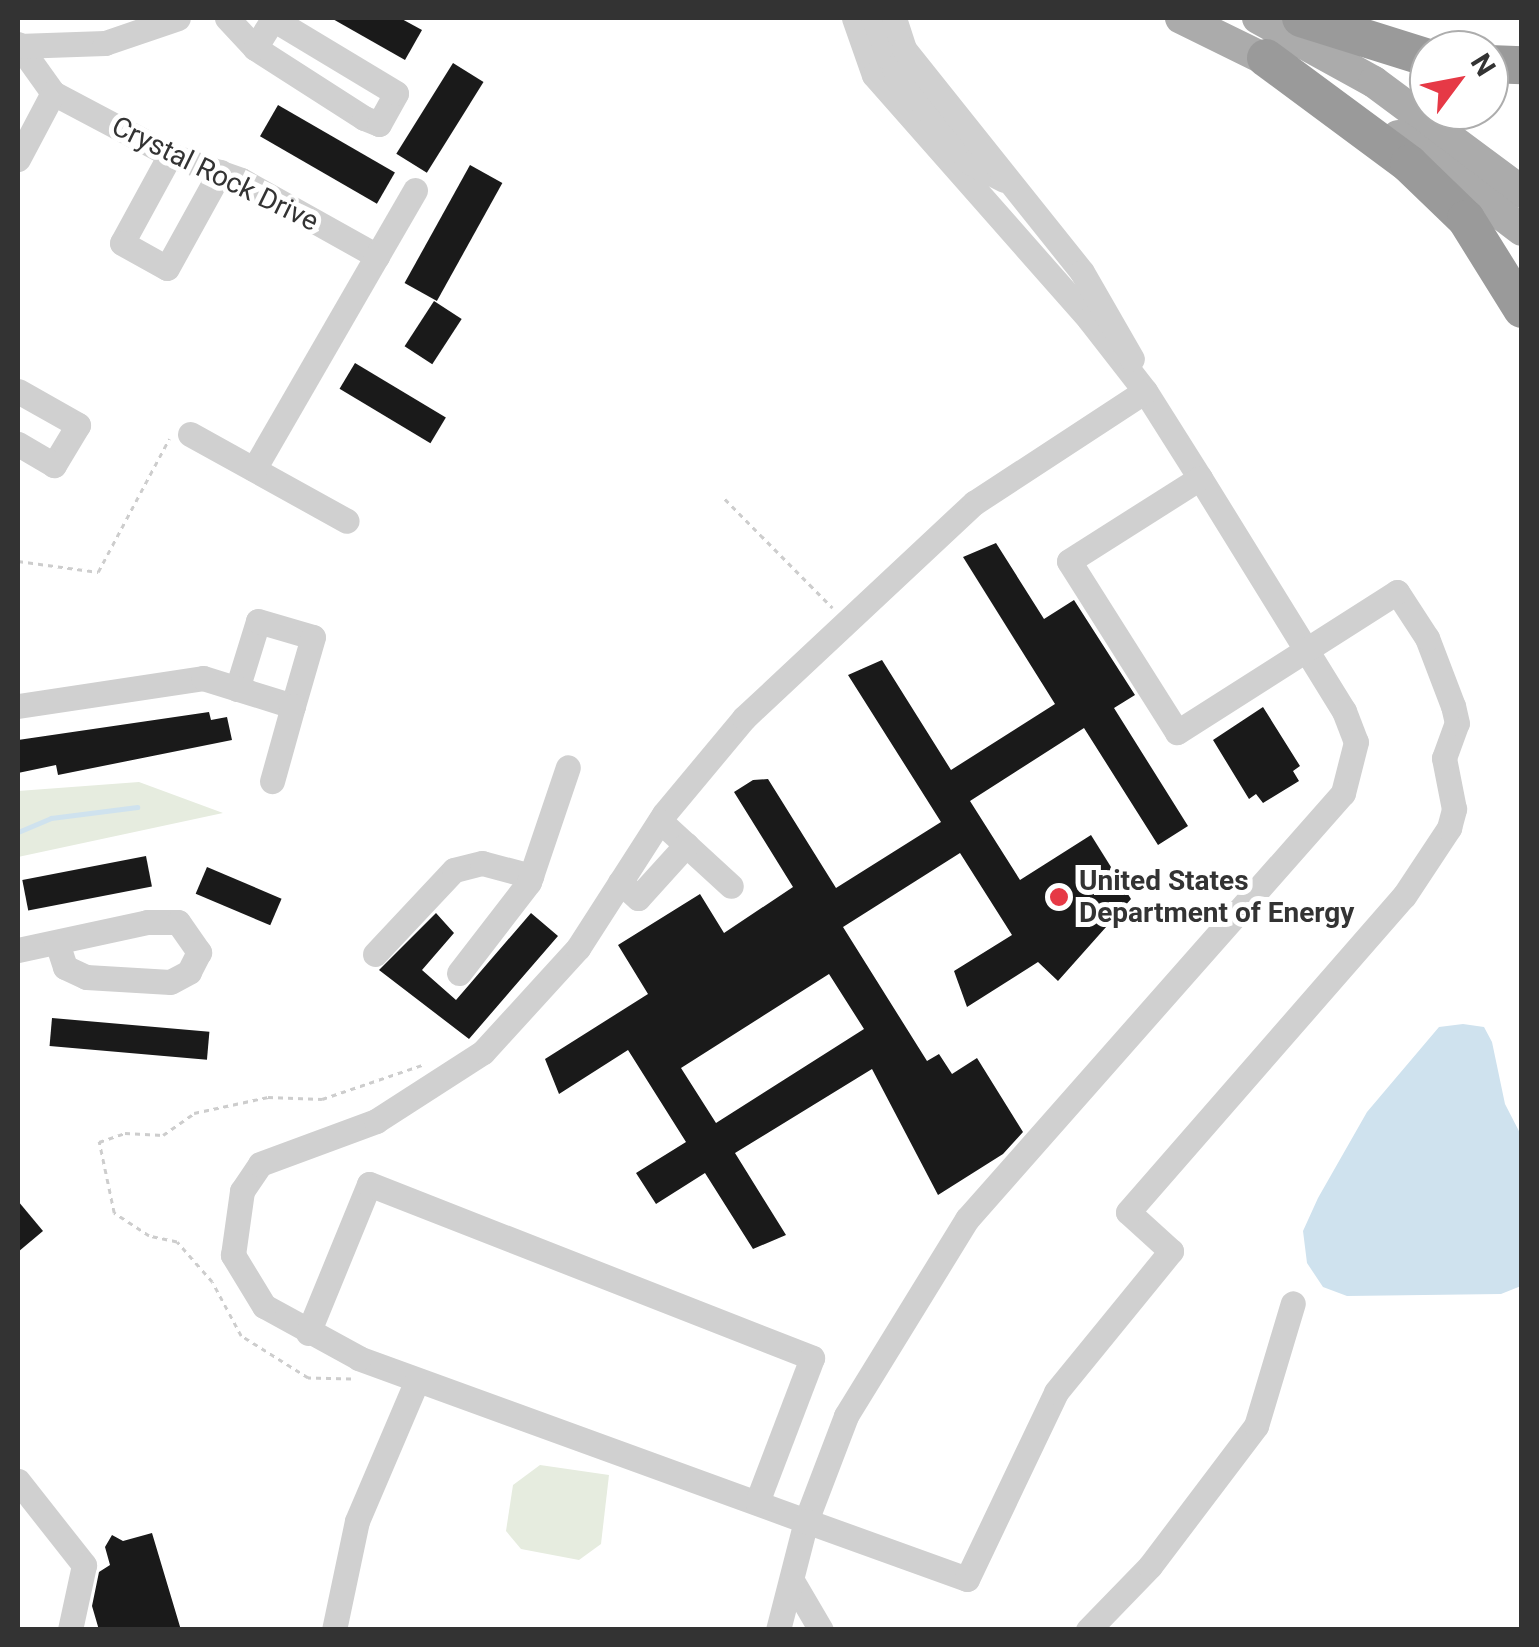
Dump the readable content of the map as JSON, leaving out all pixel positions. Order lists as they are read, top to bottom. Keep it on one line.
{"streets":{"street":["Crystal Rock Drive"]},"places":["United States Department of Energy"],"north":"top right"}
